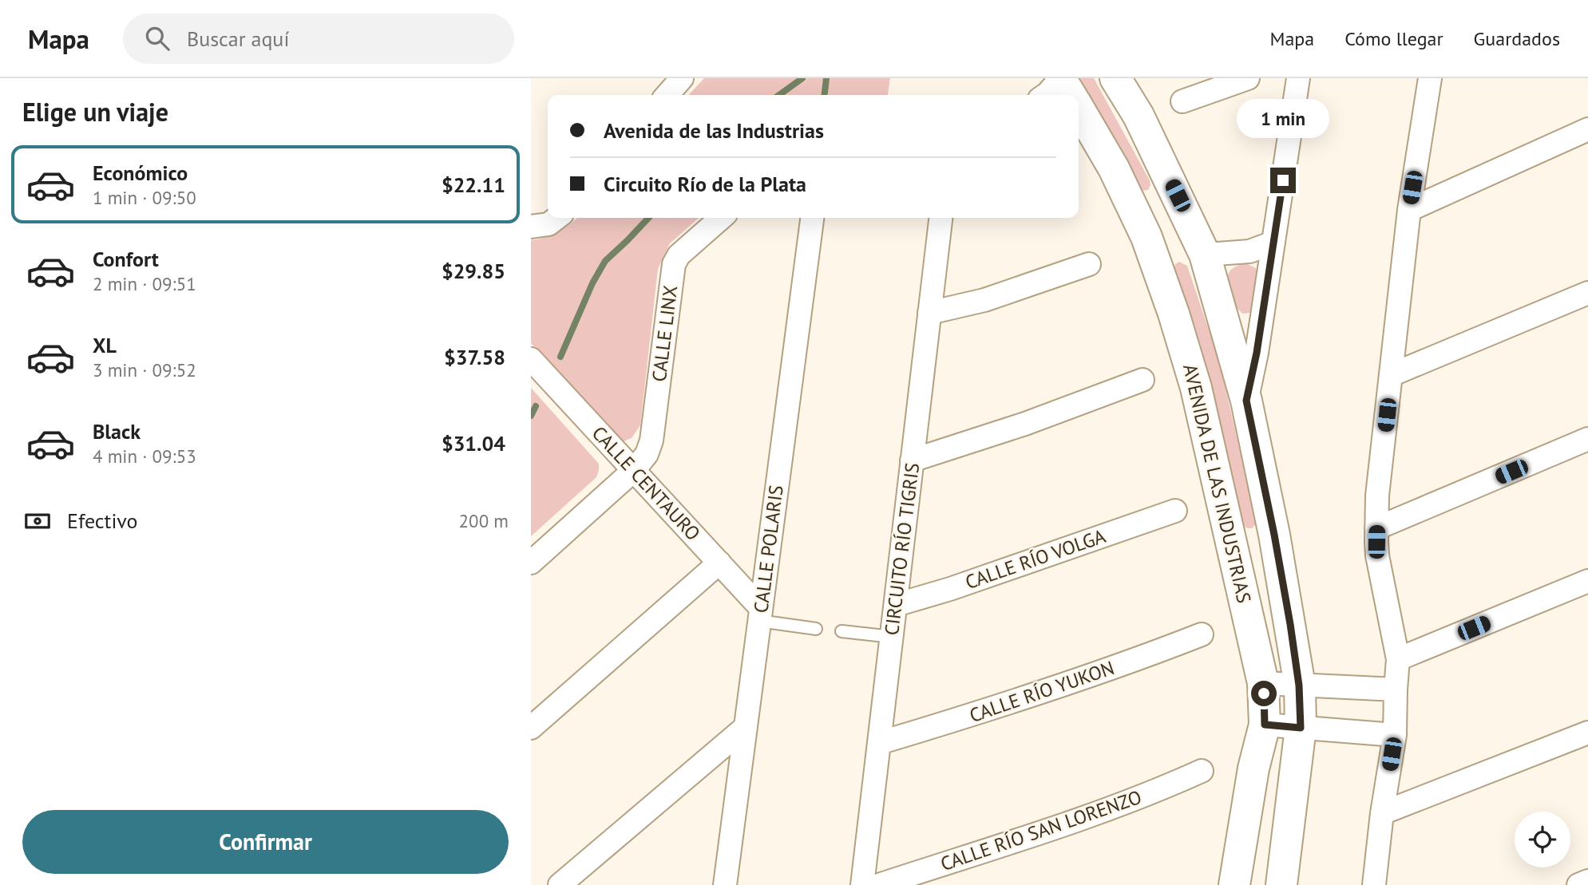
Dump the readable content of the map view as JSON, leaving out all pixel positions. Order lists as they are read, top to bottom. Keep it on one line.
{"streets":{"street":["CALLE LINX","CALLE CENTAURO","AVENIDA DE LAS INDUSTRIAS","CALLE POLARIS","CIRCUITO RÍO TIGRIS","CALLE RÍO VOLGA","CALLE RÍO YUKON","CALLE RÍO SAN LORENZO"]},"crossings":[["CALLE LINX","CALLE CENTAURO"],["CALLE CENTAURO","CALLE POLARIS"],["CIRCUITO RÍO TIGRIS","CALLE RÍO VOLGA"],["CIRCUITO RÍO TIGRIS","CALLE RÍO YUKON"]],"page":{"header":"Mapa","search":"Buscar aquí","nav":["Mapa","Cómo llegar","Guardados"],"heading":"Elige un viaje","banner":["Avenida de las Industrias","Circuito Río de la Plata"],"bubble":"1 min","list":[{"name":"Económico","note":"1 min · 09:50","value":"$22.11"},{"name":"Confort","note":"2 min · 09:51","value":"$29.85"},{"name":"XL","note":"3 min · 09:52","value":"$37.58"},{"name":"Black","note":"4 min · 09:53","value":"$31.04"}],"pay":["Efectivo","200 m"],"buttons":"Confirmar"}}
